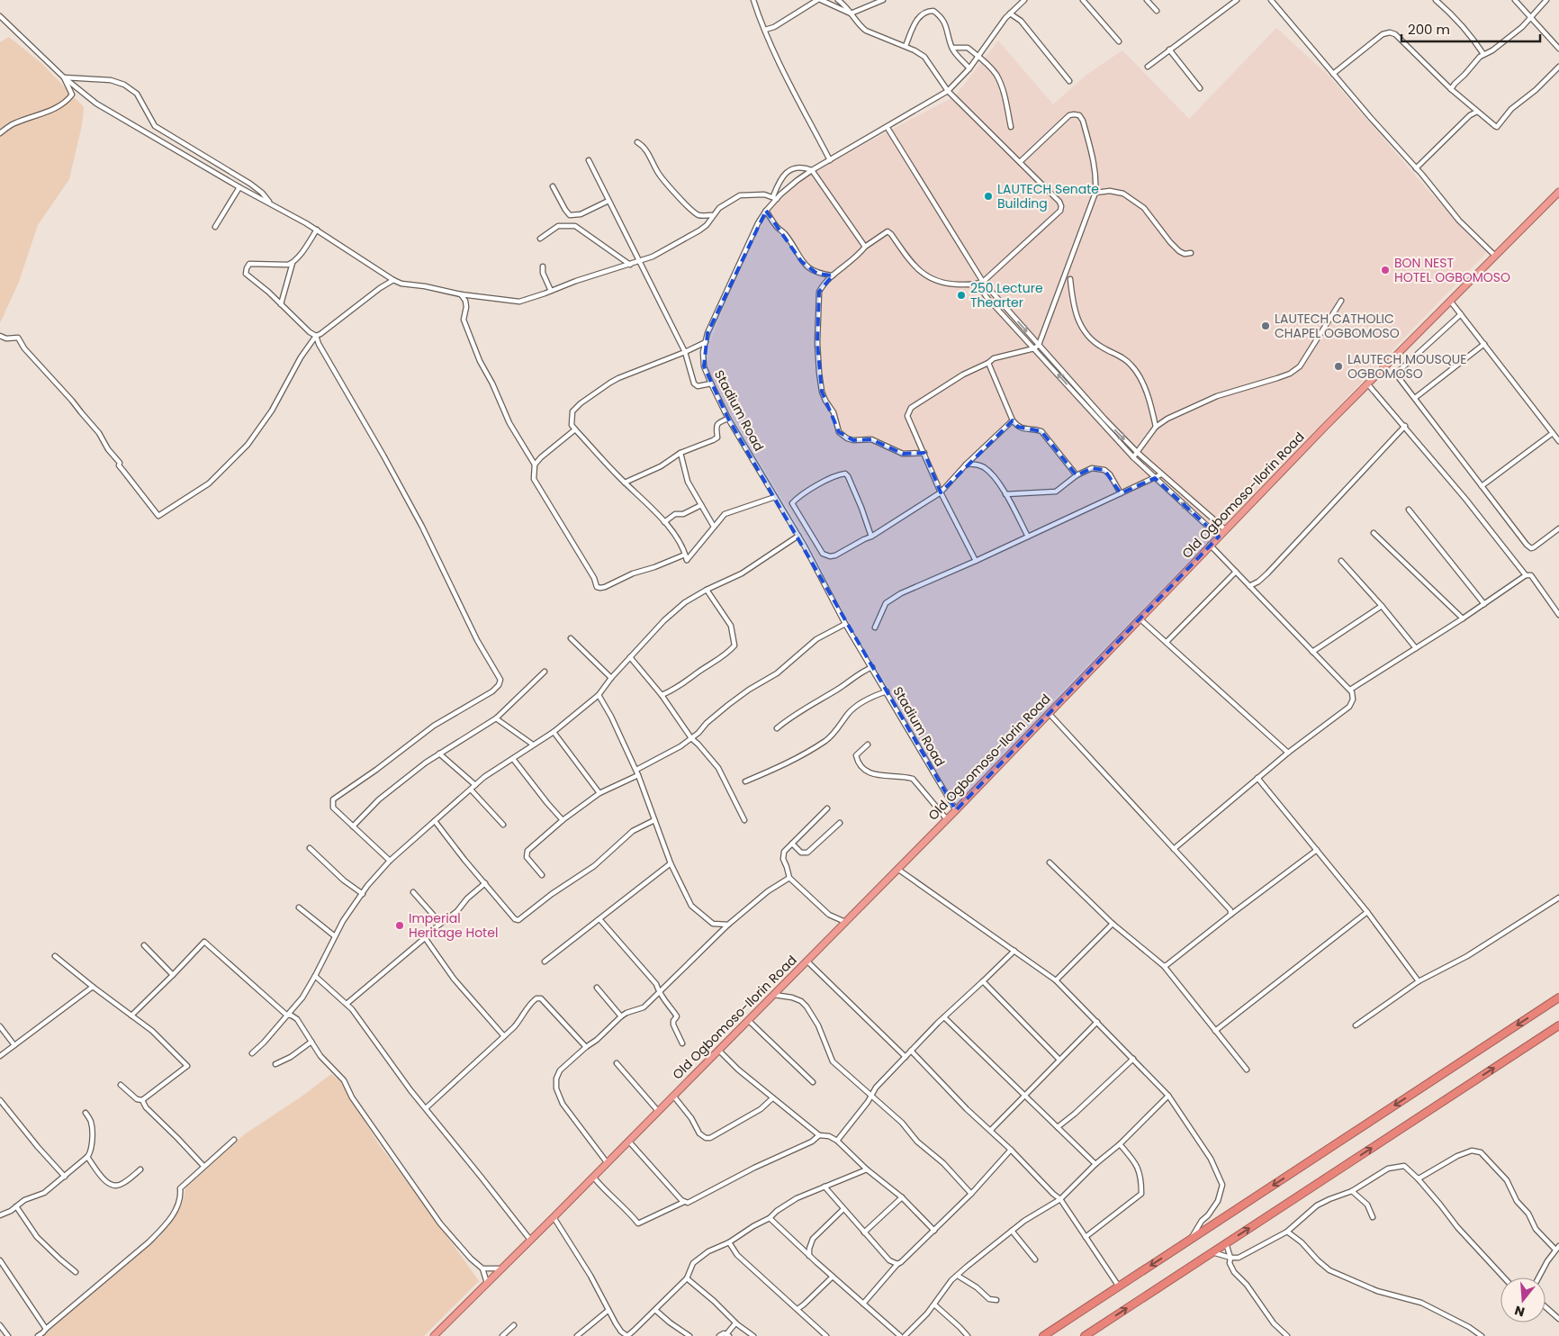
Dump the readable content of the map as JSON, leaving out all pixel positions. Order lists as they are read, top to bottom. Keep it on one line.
{"streets":{"highway":["Old Ogbomoso-Ilorin Road"],"street":["Stadium Road"]},"crossings":[["Stadium Road","Old Ogbomoso-Ilorin Road"]],"places":["LAUTECH Senate Building","BON NEST HOTEL OGBOMOSO","250 Lecture Thearter","LAUTECH CATHOLIC CHAPEL OGBOMOSO","LAUTECH MOUSQUE OGBOMOSO","Imperial Heritage Hotel"],"scale_bar":"200 m","north":"bottom"}
